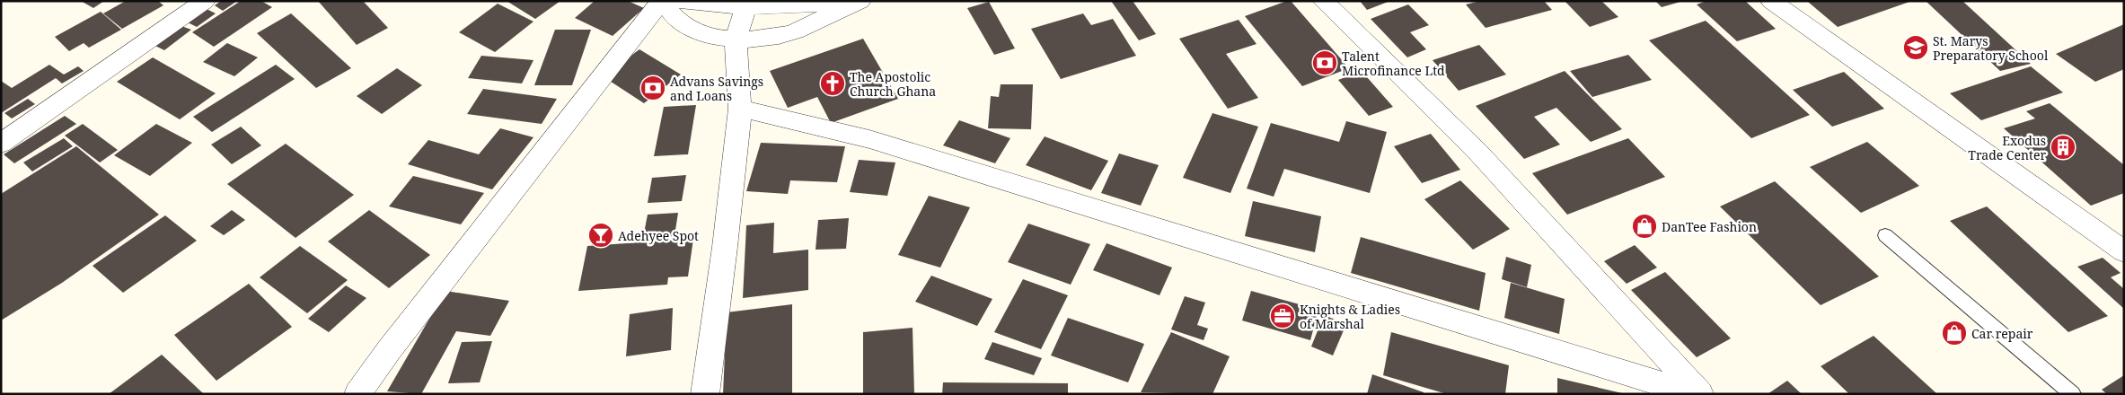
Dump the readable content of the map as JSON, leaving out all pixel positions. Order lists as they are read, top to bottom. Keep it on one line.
{"places":{"school or university":["St. Marys Preparatory School"],"bank":["Talent Microfinance Ltd","Advans Savings and Loans"],"church":["The Apostolic Church Ghana"],"building":["Exodus Trade Center"],"shop":["DanTee Fashion","Car repair"],"bar":["Adehyee Spot"],"office":["Knights & Ladies of Marshal"]}}
